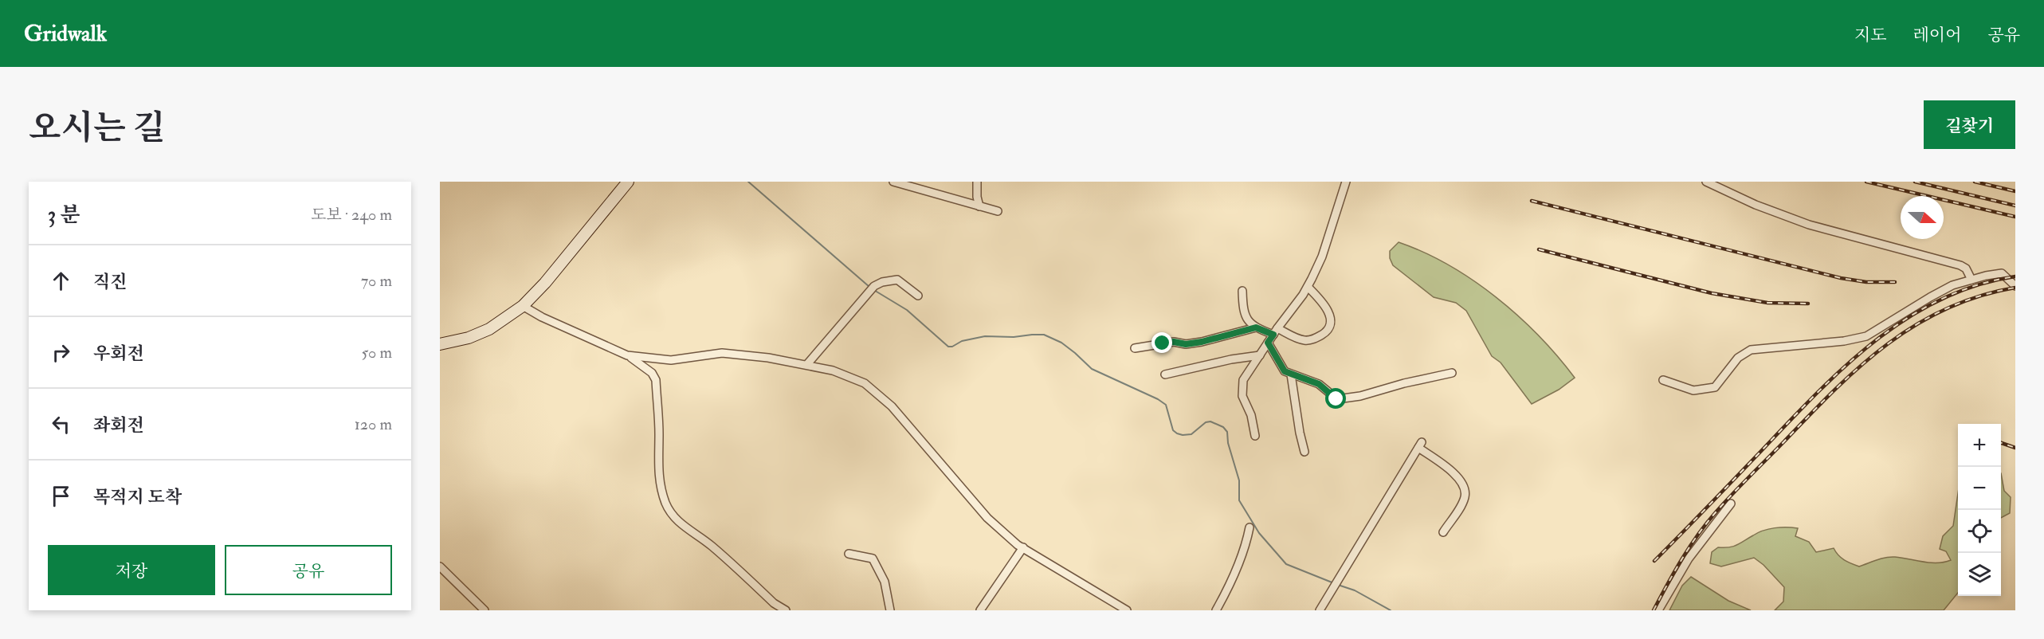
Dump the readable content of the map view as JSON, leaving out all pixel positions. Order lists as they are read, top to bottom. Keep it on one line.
{"north":"right","page":{"header":"Gridwalk","nav":["지도","레이어","공유"],"title":"오시는 길","buttons":["길찾기",["저장","공유"]],"heading":["3 분","도보 · 240 m"],"list":[["직진","70 m"],["우회전","50 m"],["좌회전","120 m"],"목적지 도착"],"map_buttons":["+","−"]}}
